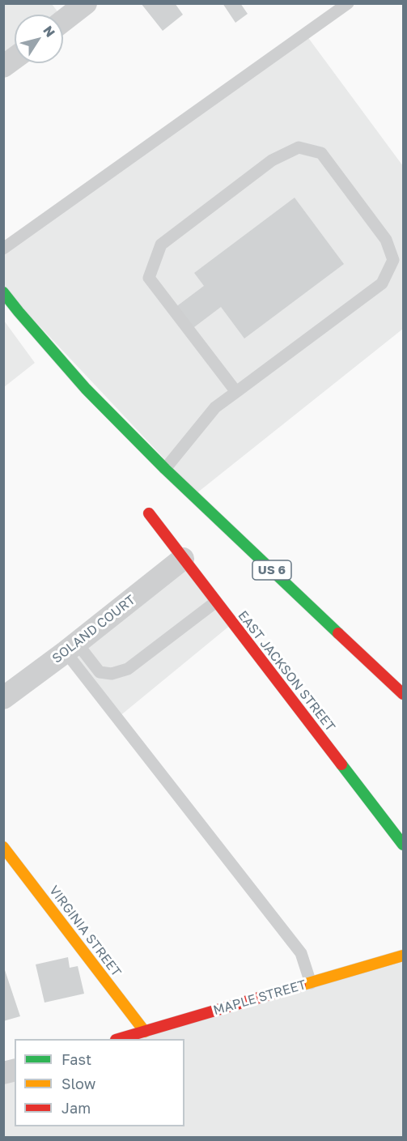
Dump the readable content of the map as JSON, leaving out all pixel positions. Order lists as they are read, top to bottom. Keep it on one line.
{"streets":{"street":["US 6","SOLAND COURT","EAST JACKSON STREET","VIRGINIA STREET","MAPLE STREET"]},"crossings":[["SOLAND COURT","EAST JACKSON STREET"],["VIRGINIA STREET","MAPLE STREET"]],"legend":["Fast","Slow","Jam"],"north":"top right"}
